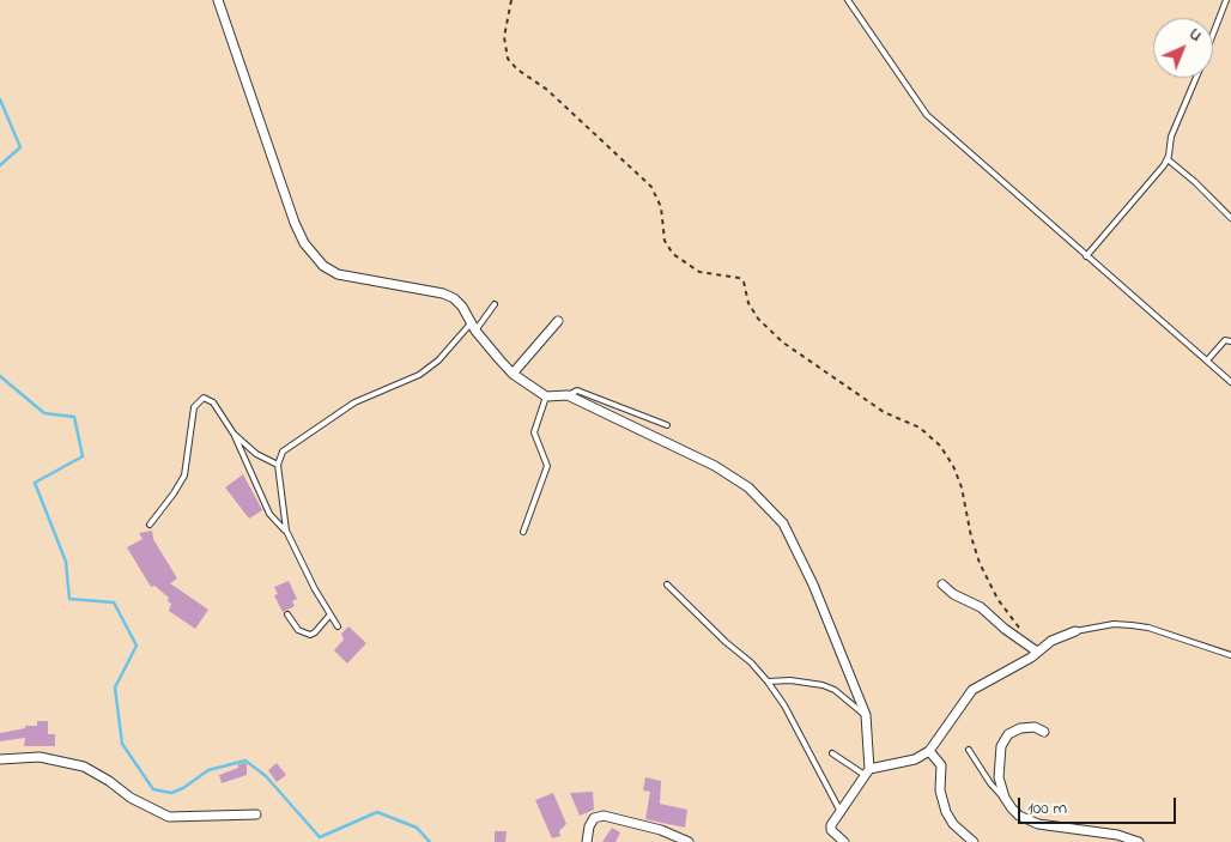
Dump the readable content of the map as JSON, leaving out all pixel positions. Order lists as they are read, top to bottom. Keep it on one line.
{"scale_bar":"100 m","north":"top right"}
